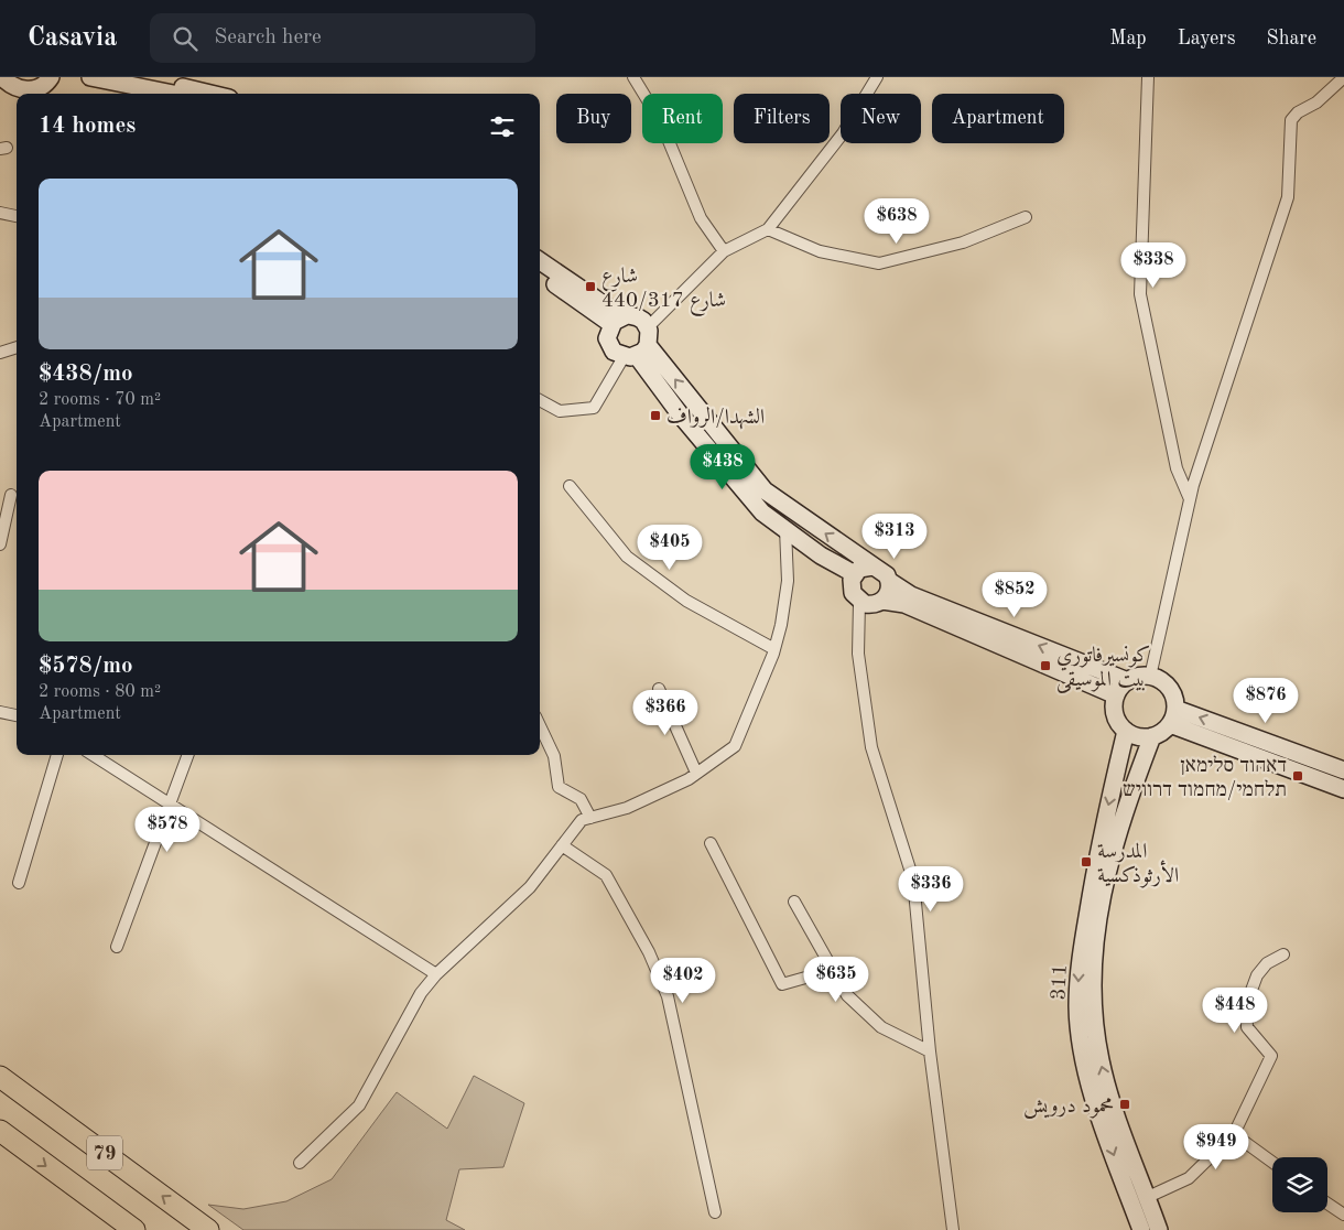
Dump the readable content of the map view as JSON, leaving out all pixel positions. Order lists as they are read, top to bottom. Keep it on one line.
{"streets":{"highway":["79"],"street":["311"]},"places":{"transit":["شارع 440/شارع 317","الشهدا/الرواف","كونسيرفاتوري بيت الموسيقى","דאהוד סלימאן תלחמי/מחמוד דרוויש","المدرسة الأرثوذكسية","محمود درويش"]},"page":{"header":"Casavia","search":"Search here","nav":["Map","Layers","Share"],"chip":["Buy","Rent","Filters","New","Apartment"],"heading":"14 homes","list":[{"name":"$438/mo","note":"2 rooms · 70 m² · Apartment"},{"name":"$578/mo","note":"2 rooms · 80 m² · Apartment"}],"price":["$638","$338","$438","$313","$405","$852","$876","$366","$578","$336","$635","$402","$448","$949"]}}
